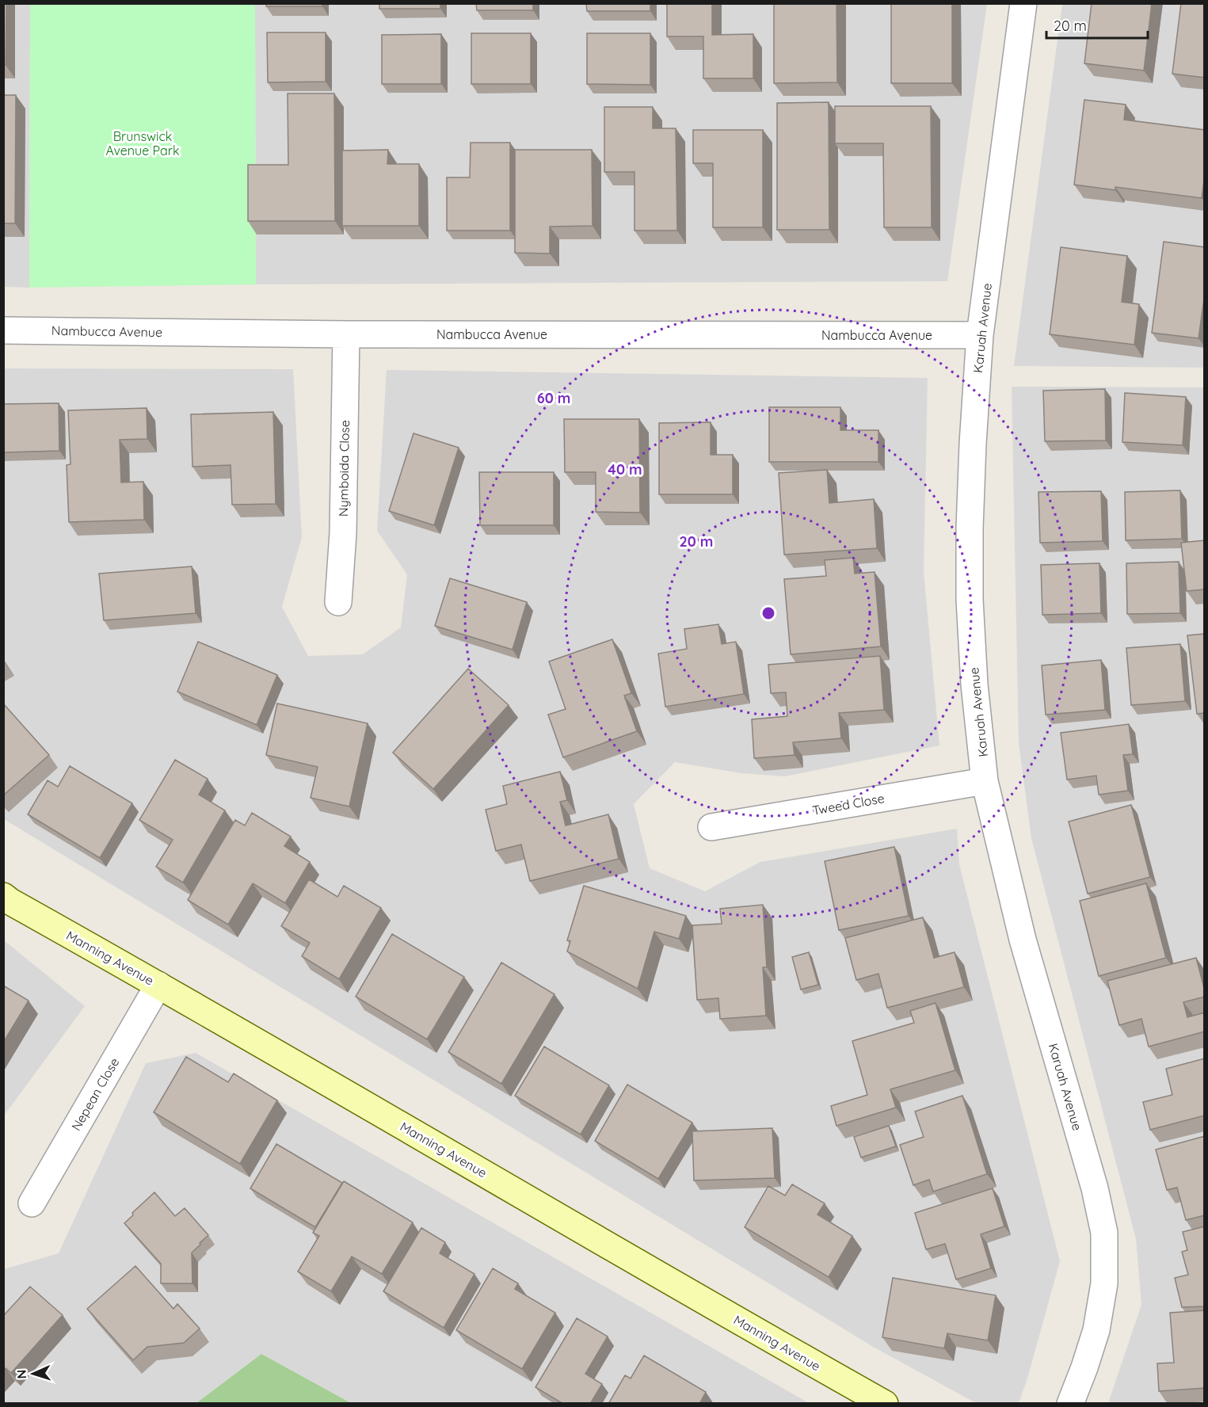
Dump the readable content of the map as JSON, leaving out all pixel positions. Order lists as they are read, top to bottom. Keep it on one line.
{"streets":{"street":["Karuah Avenue","Nambucca Avenue","Nymboida Close","Tweed Close","Manning Avenue","Nepean Close"]},"crossings":[["Karuah Avenue","Nambucca Avenue"],["Karuah Avenue","Tweed Close"],["Nambucca Avenue","Nymboida Close"],["Manning Avenue","Nepean Close"]],"parks":["Brunswick Avenue Park"],"scale_bar":"20 m","north":"left","rings":["60 m","40 m","20 m"]}
